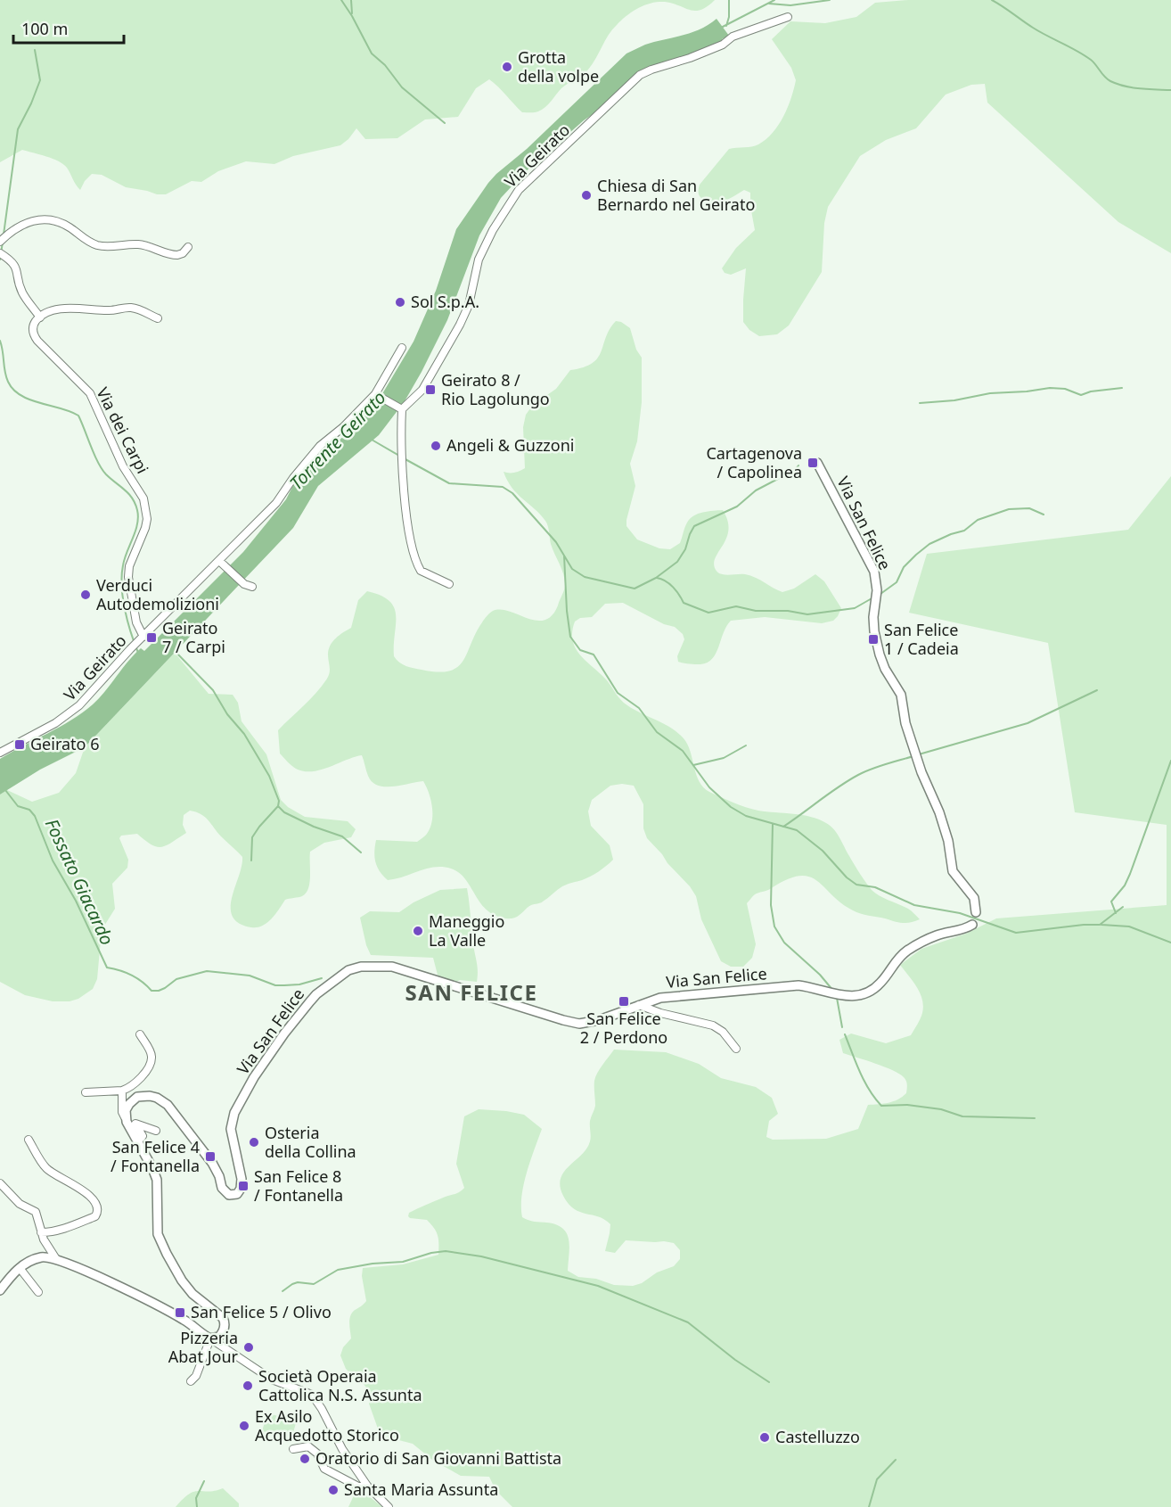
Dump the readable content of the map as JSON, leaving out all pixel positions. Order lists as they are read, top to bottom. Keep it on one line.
{"streets":{"street":["Via Geirato","Via dei Carpi","Via San Felice"]},"crossings":[["Via Geirato","Via dei Carpi"]],"districts":["SAN FELICE"],"water":["Torrente Geirato","Fossato Giacardo"],"places":{"other":["Grotta della volpe","Chiesa di San Bernardo nel Geirato","Sol S.p.A.","Angeli & Guzzoni","Verduci Autodemolizioni","Maneggio La Valle","Osteria della Collina","Pizzeria Abat Jour","Società Operaia Cattolica N.S. Assunta","Ex Asilo Acquedotto Storico","Castelluzzo","Oratorio di San Giovanni Battista","Santa Maria Assunta"],"transit":["Geirato 8 / Rio Lagolungo","Cartagenova / Capolinea","Geirato 7 / Carpi","San Felice 1 / Cadeia","Geirato 6","San Felice 2 / Perdono","San Felice 4 / Fontanella","San Felice 8 / Fontanella","San Felice 5 / Olivo"]},"scale_bar":"100 m"}
